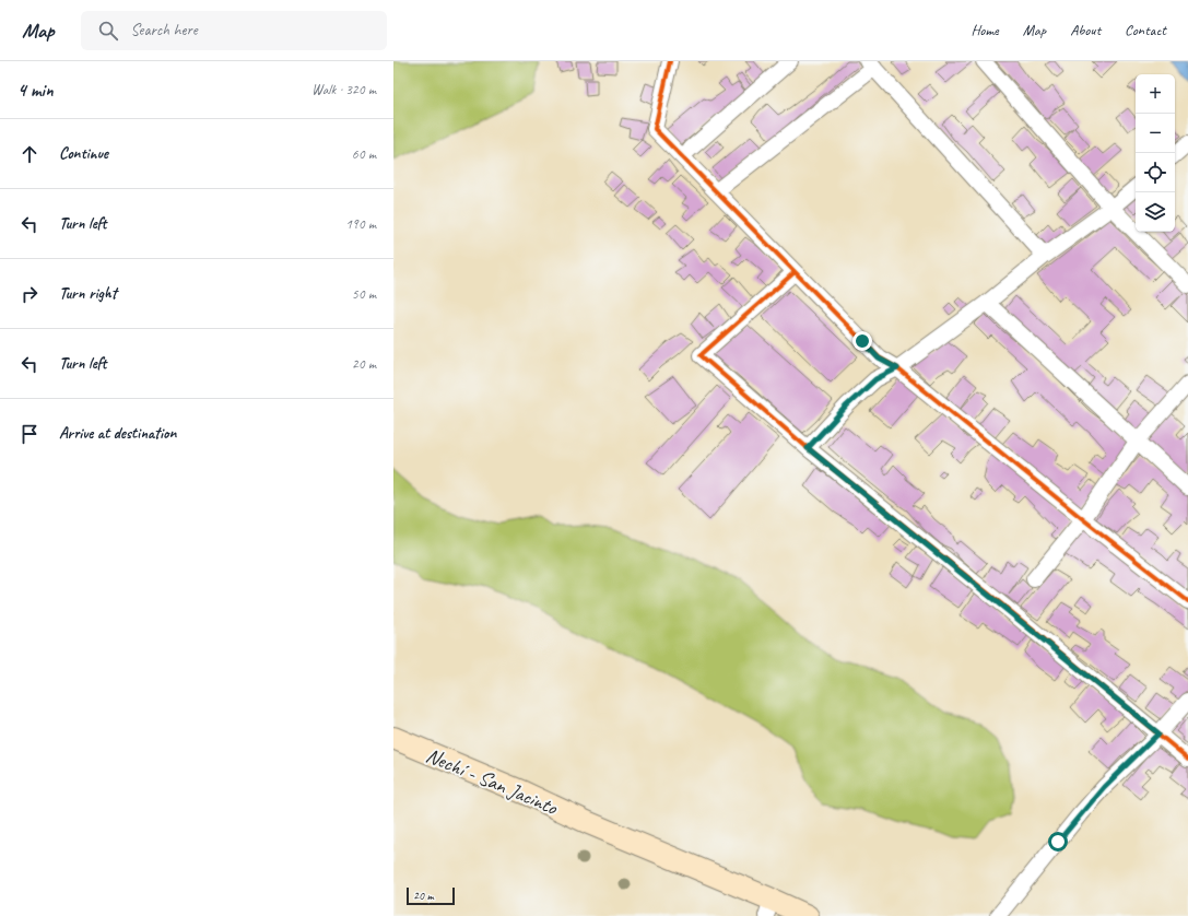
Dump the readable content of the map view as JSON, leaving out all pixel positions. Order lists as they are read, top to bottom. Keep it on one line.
{"streets":{"main road":["Nechí - San Jacinto"]},"scale_bar":"20 m","page":{"header":"Map","search":"Search here","nav":["Home","Map","About","Contact"],"heading":["4 min","Walk · 320 m"],"map_buttons":["+","−"],"list":[["Continue","60 m"],["Turn left","190 m"],["Turn right","50 m"],["Turn left","20 m"],"Arrive at destination"],"scale":"20 m"}}
